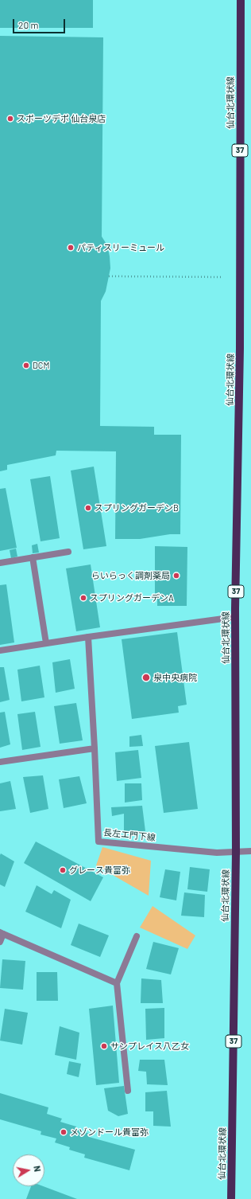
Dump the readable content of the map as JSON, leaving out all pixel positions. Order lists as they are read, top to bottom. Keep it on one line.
{"streets":{"main road":["仙台北環状線","37"],"street":["長左エ門下線"]},"crossings":[["仙台北環状線","長左エ門下線"]],"places":["スポーツデポ 仙台泉店","パティスリーミュール","DCM","スプリングガーデンB","らいらっく調剤薬局","スプリングガーデンA","泉中央病院","グレース貴富弥","サンプレイス八乙女","メゾンドール貴富弥"],"scale_bar":"20 m","north":"right"}
